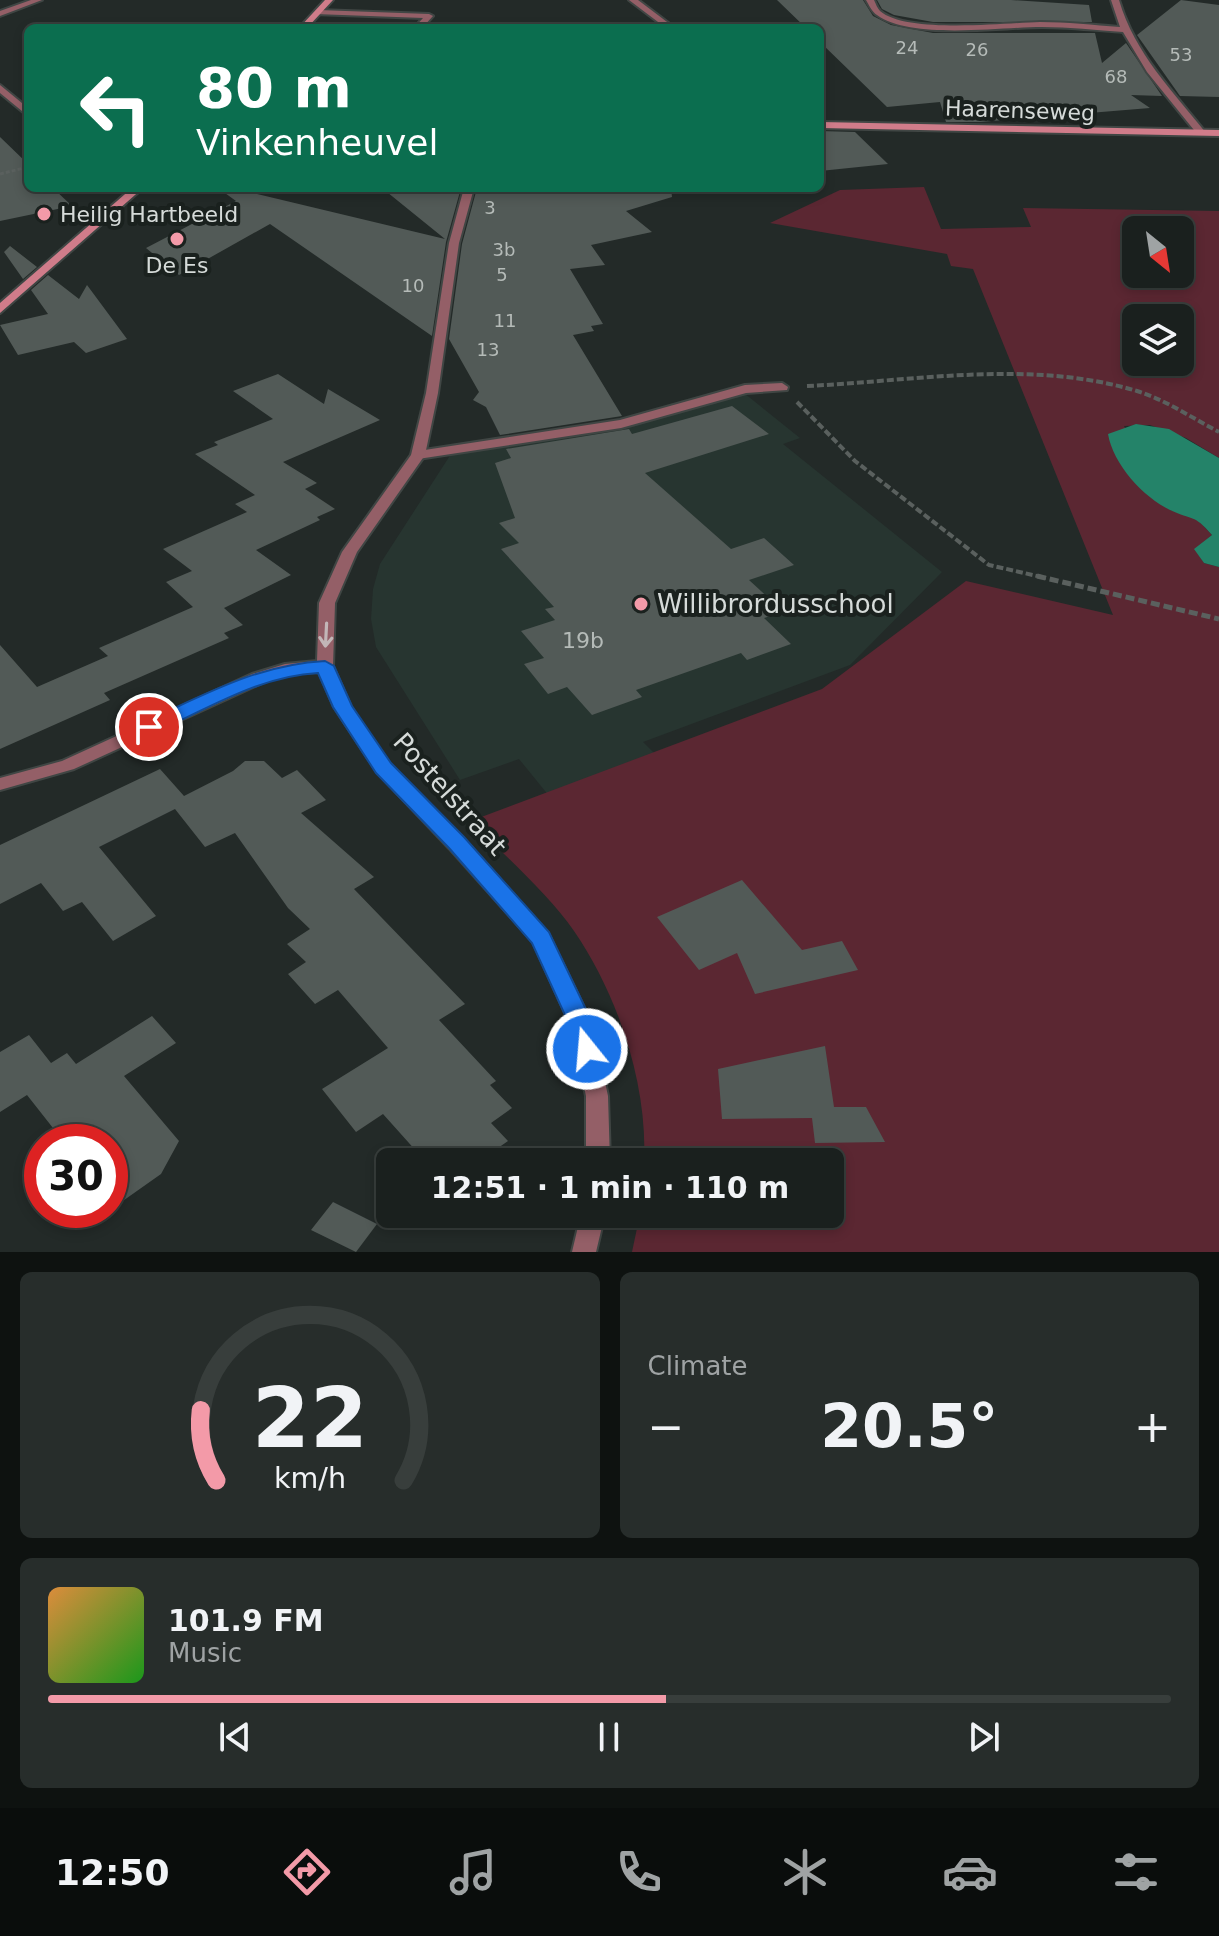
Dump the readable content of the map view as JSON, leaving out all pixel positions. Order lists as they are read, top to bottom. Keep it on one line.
{"streets":{"street":["Haarenseweg","Postelstraat"]},"places":["Heilig Hartbeeld","De Es","Willibrordusschool"],"house_numbers":["24","26","53","68","3","3b","5","10","11","13","19b"],"north":"bottom right","page":{"turn":["80 m","Vinkenheuvel"],"limit":"30","trip":"12:51 · 1 min · 110 m","tile":"Climate","heat":["−","20.5°","+"],"song":["101.9 FM","Music"],"tabs":"12:50","gauge":["22","km/h"]}}
